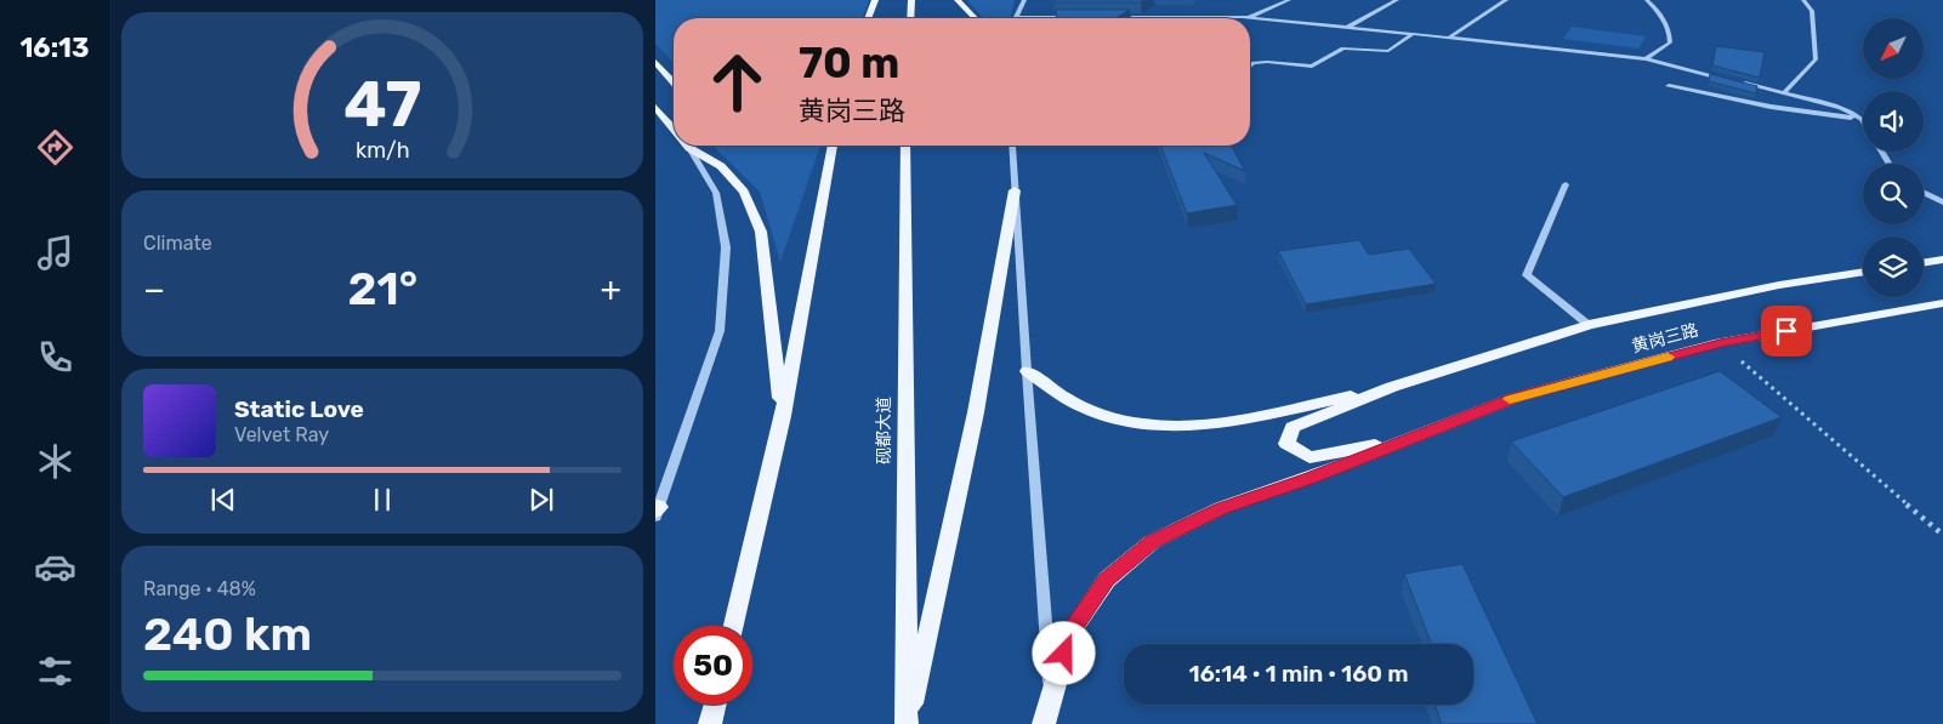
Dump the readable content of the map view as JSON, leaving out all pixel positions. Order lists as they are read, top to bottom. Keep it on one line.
{"streets":{"main road":["黄岗三路","砚都大道"]},"north":"bottom left","page":{"tabs":"16:13","turn":["70 m","黄岗三路"],"tile":["Climate",["Range · 48%","240 km"]],"heat":["−","21°","+"],"song":["Static Love","Velvet Ray"],"limit":"50","trip":"16:14 · 1 min · 160 m","gauge":["47","km/h"]}}
